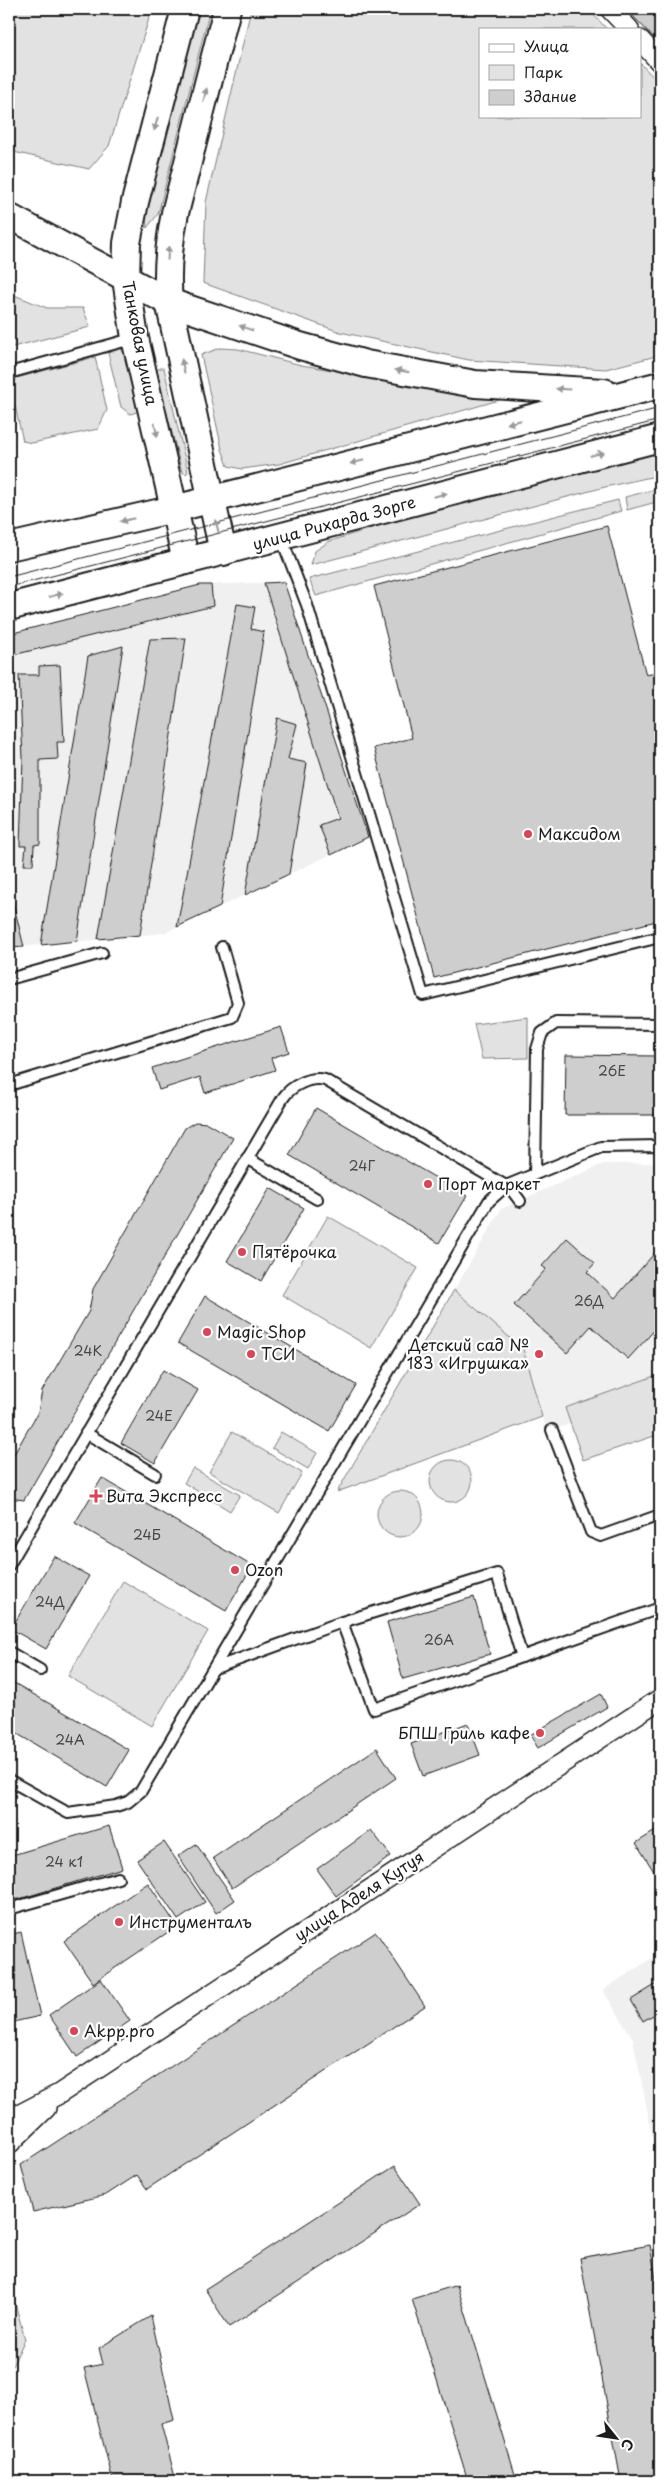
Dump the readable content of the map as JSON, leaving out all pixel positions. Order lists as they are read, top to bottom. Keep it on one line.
{"streets":{"main road":["Танковая улица","улица Рихарда Зорге"],"street":["улица Аделя Кутуя"]},"crossings":[["Танковая улица","улица Рихарда Зорге"]],"places":{"other":["Максидом","Порт маркет","Пятёрочка","Magic Shop","ТСИ","Детский сад № 183 «Игрушка»","Ozon","БПШ Гриль кафе","Инструменталъ","Akpp.pro"],"health":["Вита Экспресс"]},"house_numbers":["26Е","24Г","26Д","24К","24Е","24Б","24Д","26А","24А","24 к1"],"legend":["Улица","Парк","Здание"],"north":"bottom right"}
